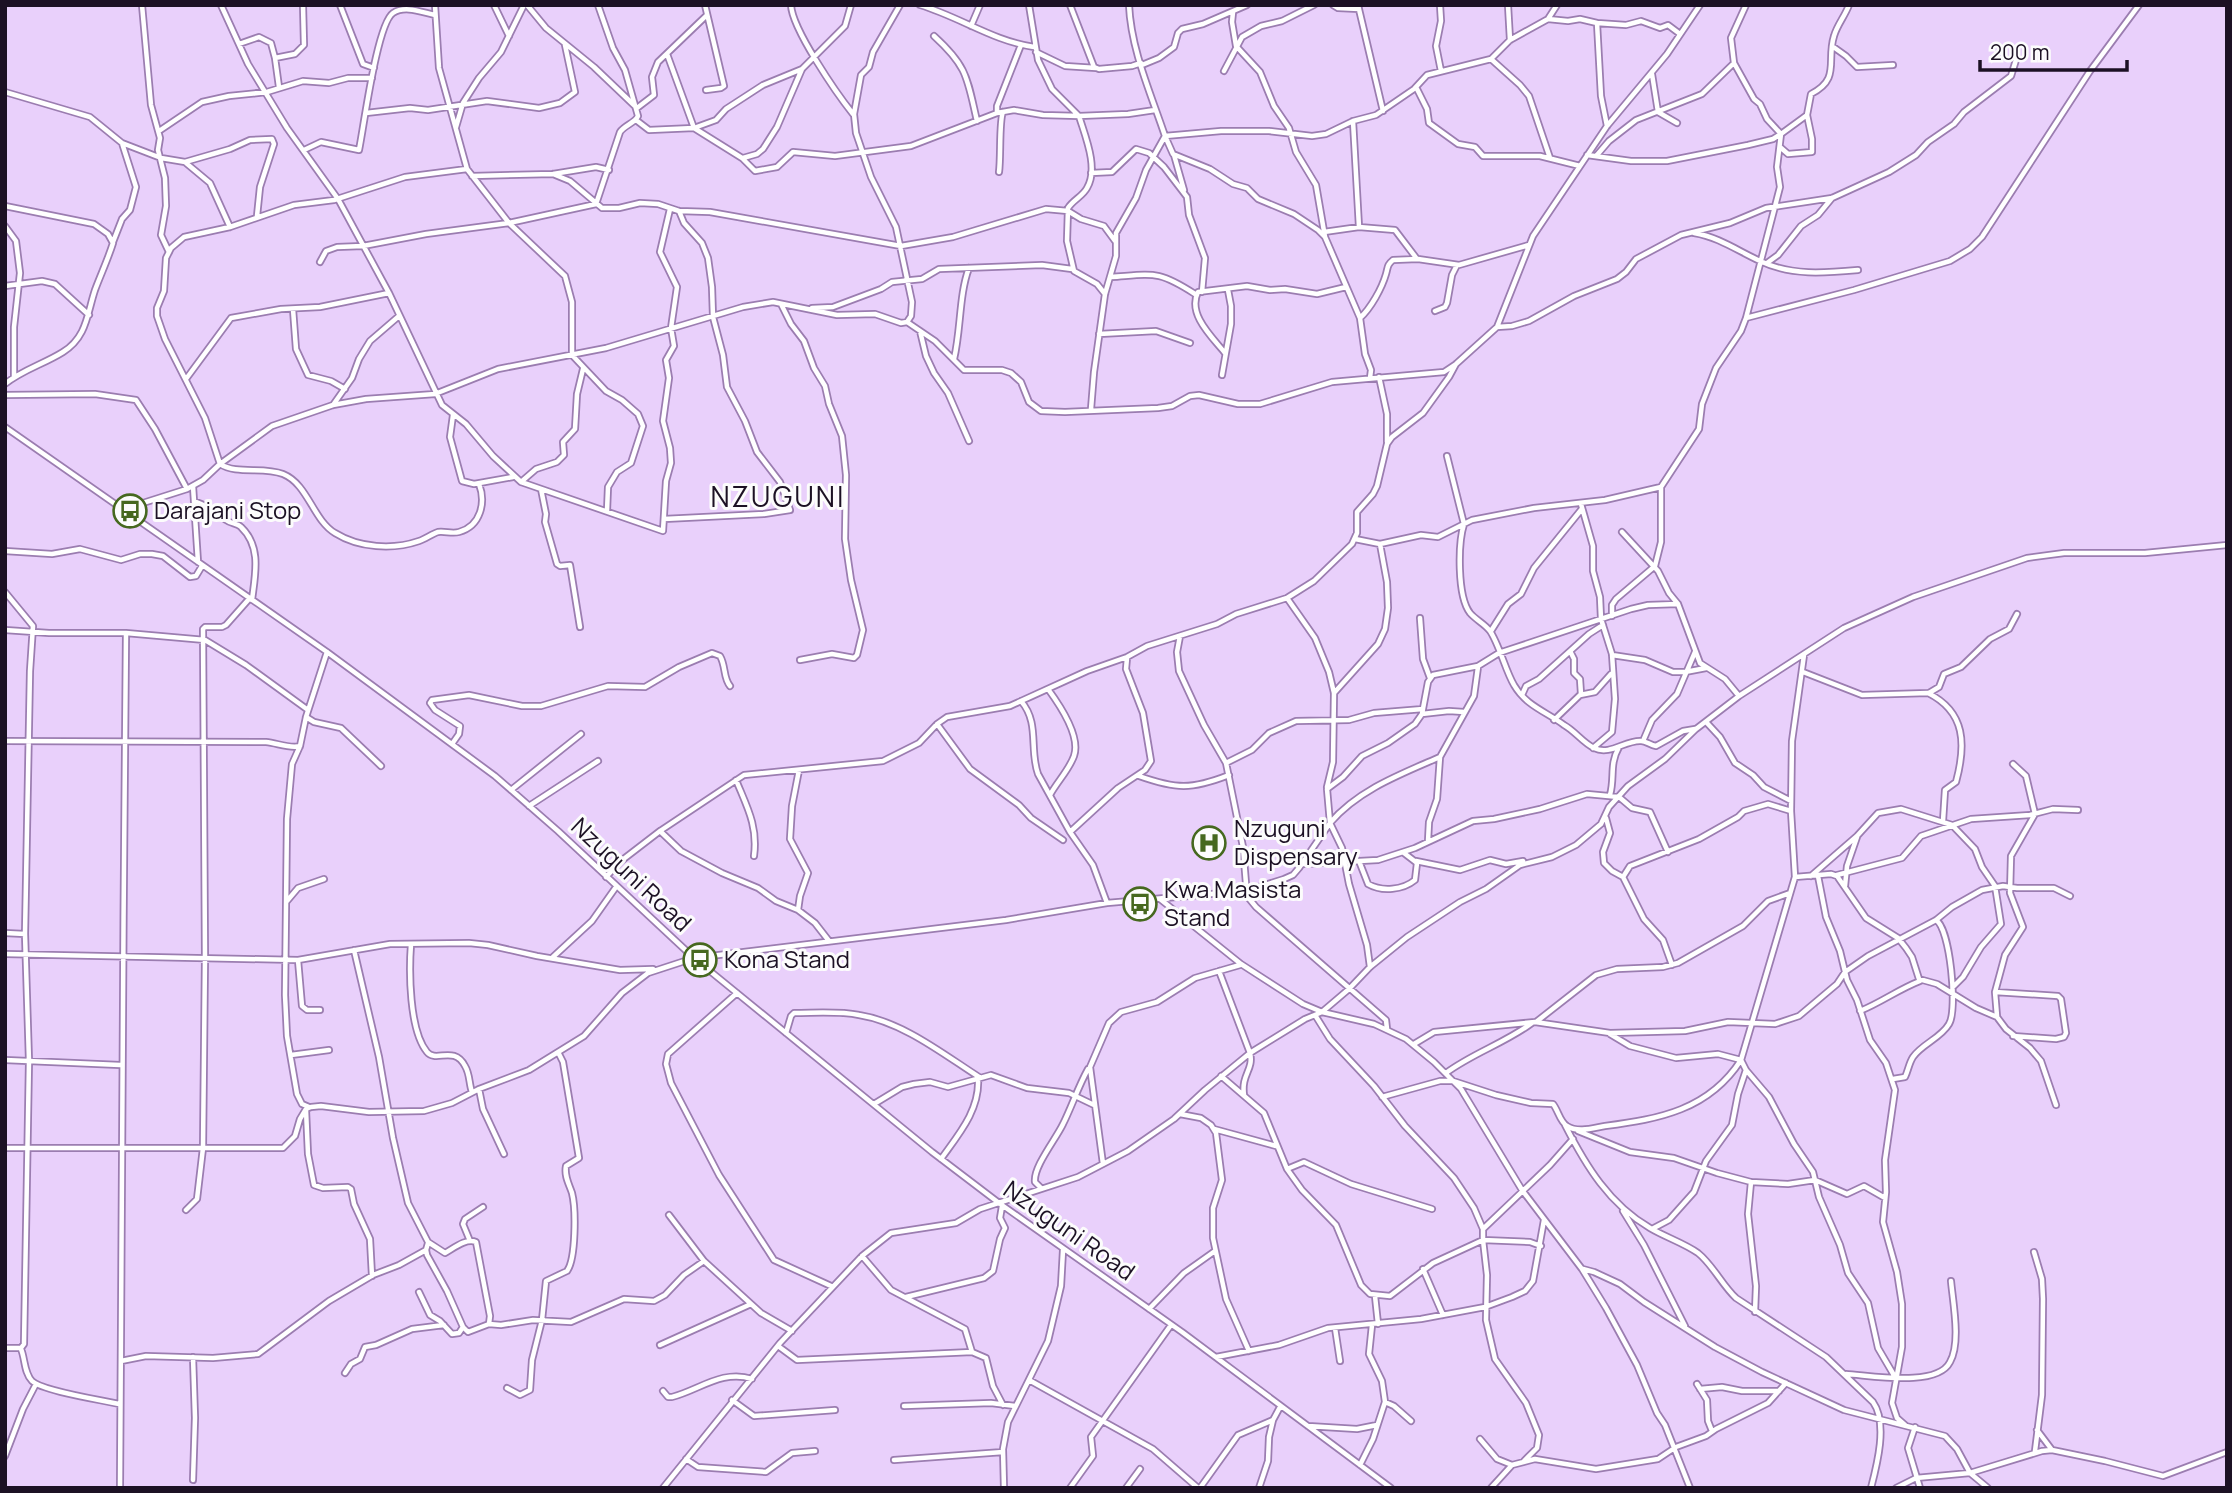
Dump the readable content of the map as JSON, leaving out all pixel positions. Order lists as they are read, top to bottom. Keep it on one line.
{"streets":{"street":["Nzuguni Road"]},"districts":["NZUGUNI"],"places":{"bus stop":["Darajani Stop","Kwa Masista Stand","Kona Stand"],"hospital":["Nzuguni Dispensary"]},"scale_bar":"200 m"}
